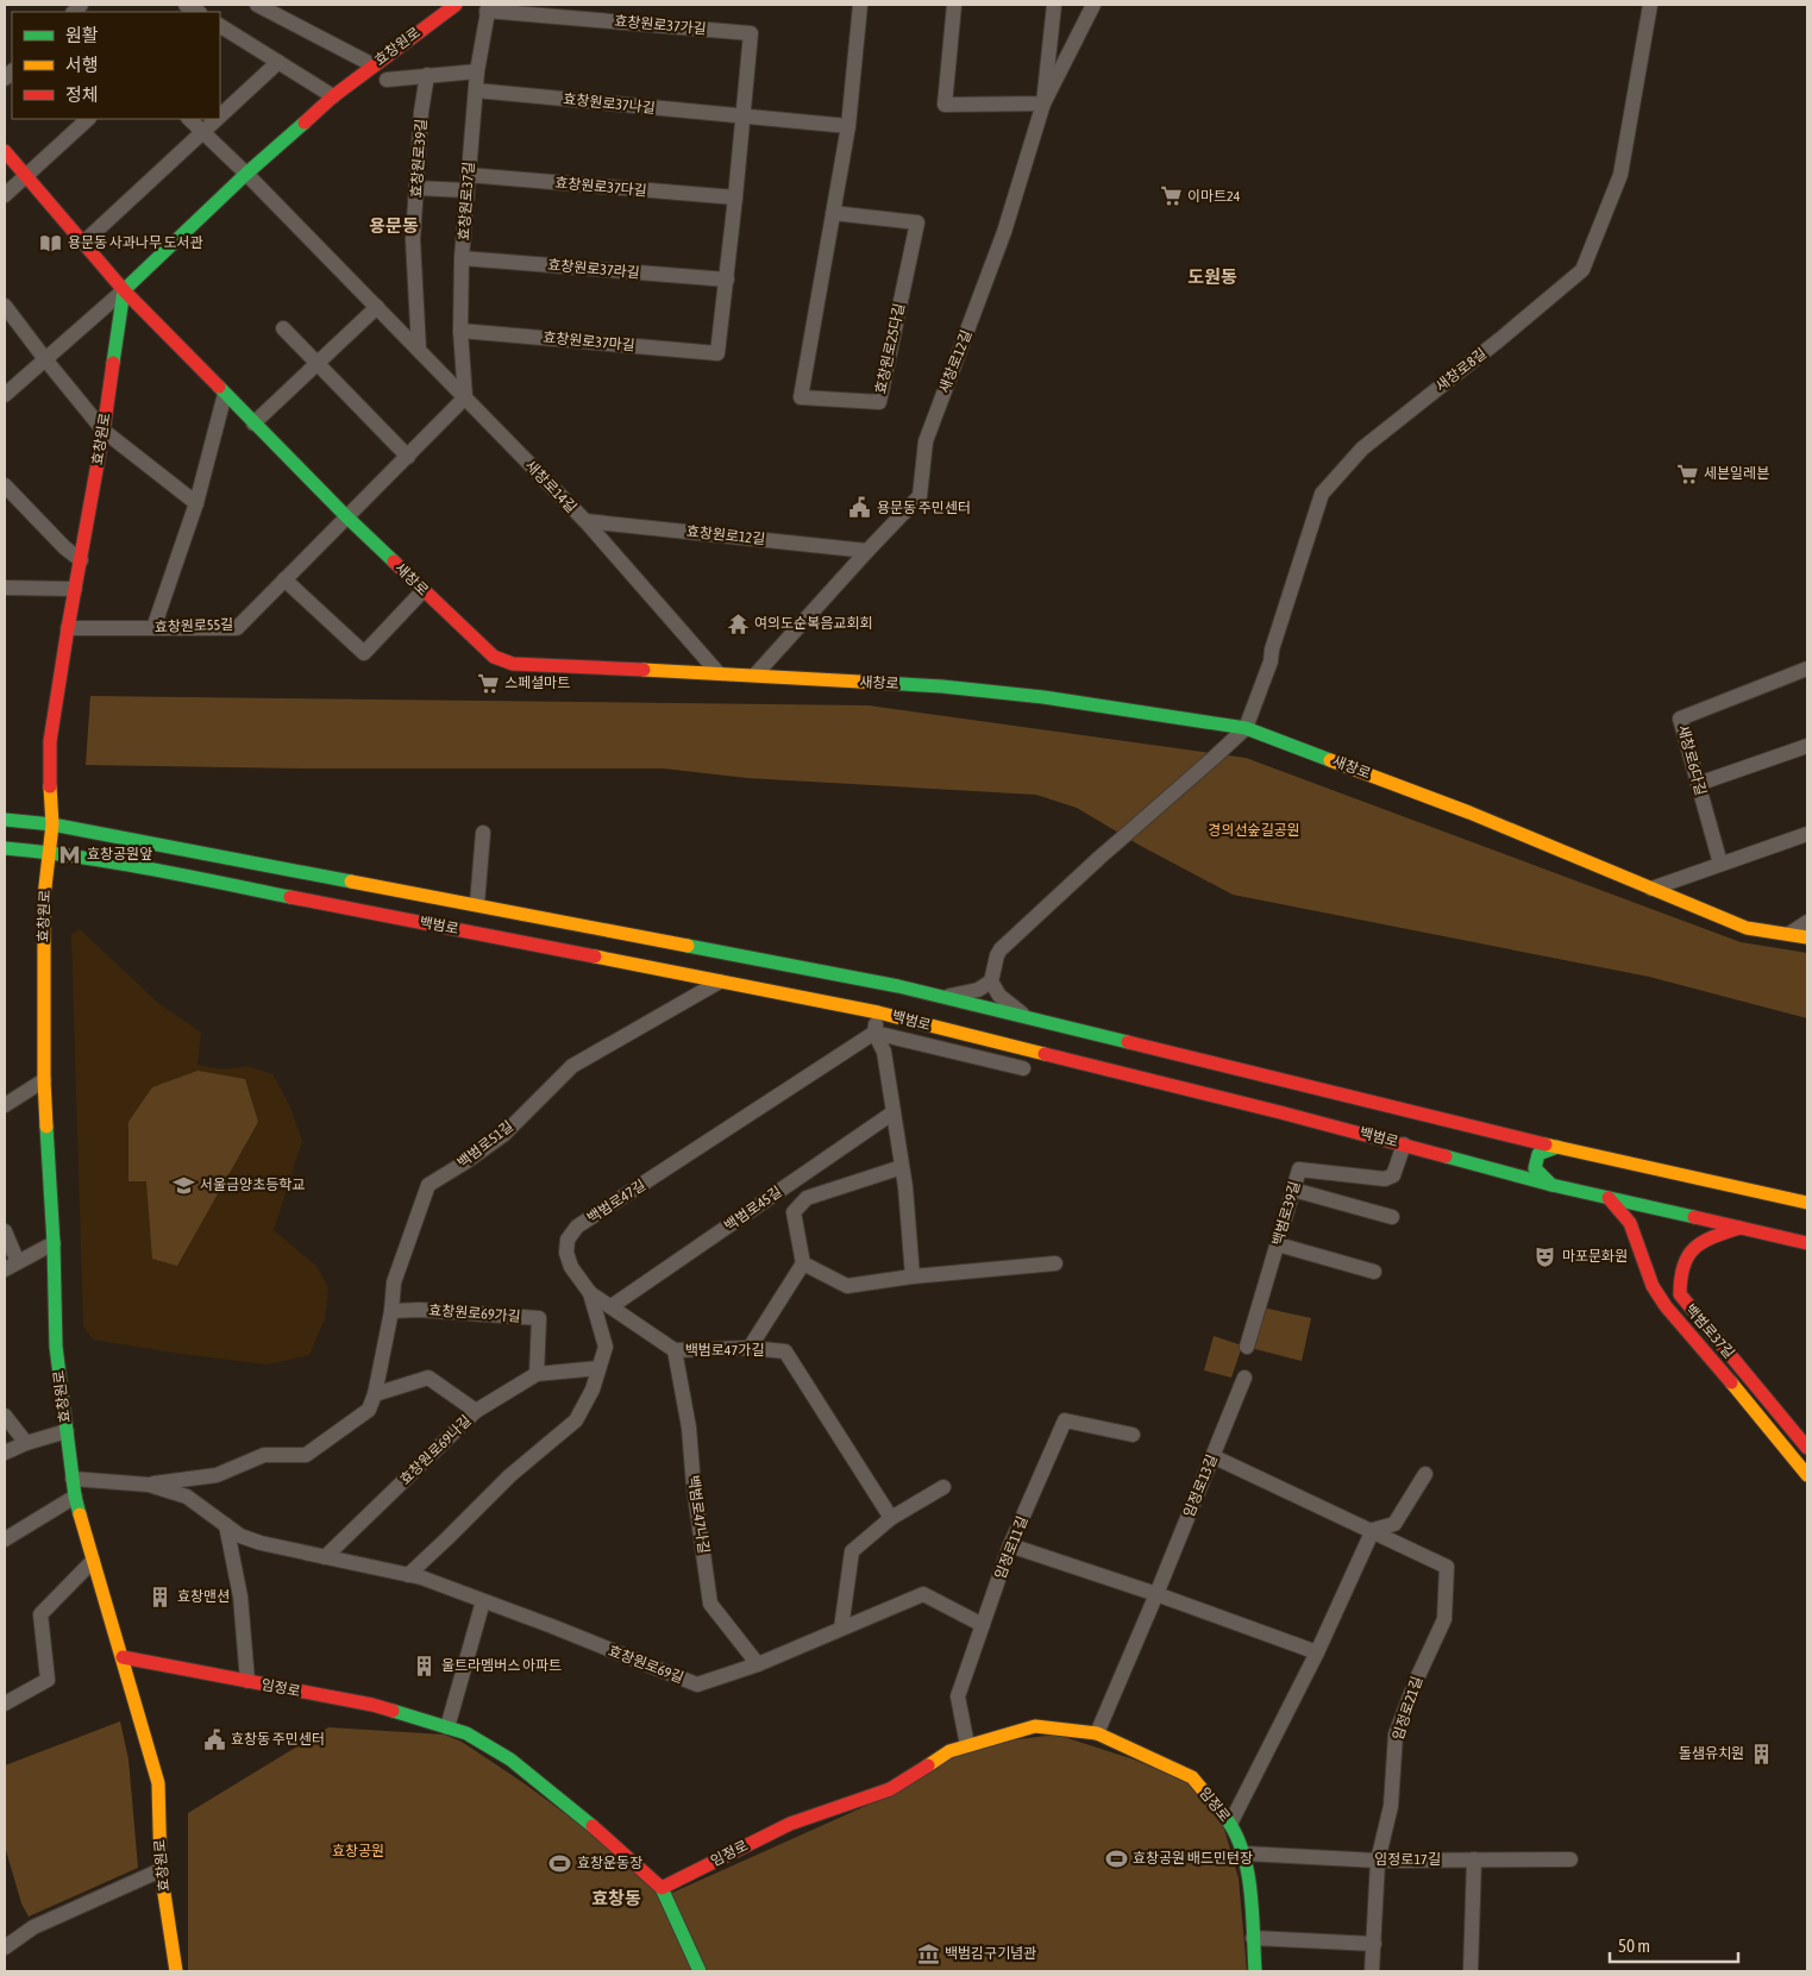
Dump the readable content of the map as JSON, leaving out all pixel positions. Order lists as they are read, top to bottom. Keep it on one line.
{"streets":{"main road":["효창원로","새창로","백범로","백범로37길","임정로"],"street":["효창원로37가길","효창원로37나길","효창원로39길","효창원로37다길","효창원로37길","효창원로37라길","효창원로37마길","효창원로25다길","새창로12길","새창로8길","새창로14길","효창원로12길","효창원로55길","새창로6다길","백범로51길","백범로47길","백범로45길","백범로39길","효창원로69가길","백범로47가길","효창원로69나길","임정로13길","백범로47나길","임정로11길","효창원로69길","임정로21길","임정로17길"]},"crossings":[["효창원로37가길","효창원로37나길"],["효창원로37가길","효창원로37길"],["효창원로","새창로14길"],["효창원로","새창로"],["효창원로","효창원로55길"],["효창원로","백범로"],["효창원로","효창원로69길"],["효창원로","임정로"],["효창원로37나길","효창원로37길"],["효창원로37나길","효창원로25다길"],["효창원로39길","효창원로37다길"],["효창원로39길","새창로14길"],["효창원로37다길","효창원로37길"],["효창원로37길","효창원로37라길"],["효창원로37길","효창원로37마길"],["효창원로37길","새창로14길"],["효창원로37길","효창원로55길"],["효창원로37라길","효창원로37마길"],["새창로12길","효창원로12길"],["새창로12길","새창로"],["새창로8길","새창로"],["새창로14길","효창원로12길"],["새창로14길","새창로"],["새창로14길","효창원로55길"],["새창로","효창원로55길"],["백범로","백범로51길"],["백범로","백범로39길"],["백범로","백범로37길"],["백범로51길","효창원로69가길"],["백범로47길","백범로47가길"],["백범로47길","효창원로69나길"],["백범로47길","효창원로69길"],["백범로45길","백범로47가길"],["효창원로69가길","효창원로69나길"],["백범로47가길","백범로47나길"],["효창원로69나길","효창원로69길"],["임정로13길","임정로"],["백범로47나길","효창원로69길"],["임정로11길","효창원로69길"],["임정로11길","임정로"],["임정로","임정로17길"],["임정로21길","임정로17길"]],"districts":["용문동","도원동","효창동"],"parks":["경의선숲길공원","효창공원"],"places":{"supermarket":["이마트24","세븐일레븐","스페셜마트"],"library":["용문동 사과나무 도서관"],"public building":["용문동 주민센터","효창동 주민센터"],"temple":["여의도순복음교회회"],"metro station":["효창공원앞"],"school or university":["서울금양초등학교"],"theatre":["마포문화원"],"building":["효창맨션","울트라멤버스 아파트","돌샘유치원"],"sports":["효창공원 배드민턴장","효창운동장"],"museum":["백범김구기념관"]},"legend":["원활","서행","정체"],"scale_bar":"50 m"}
